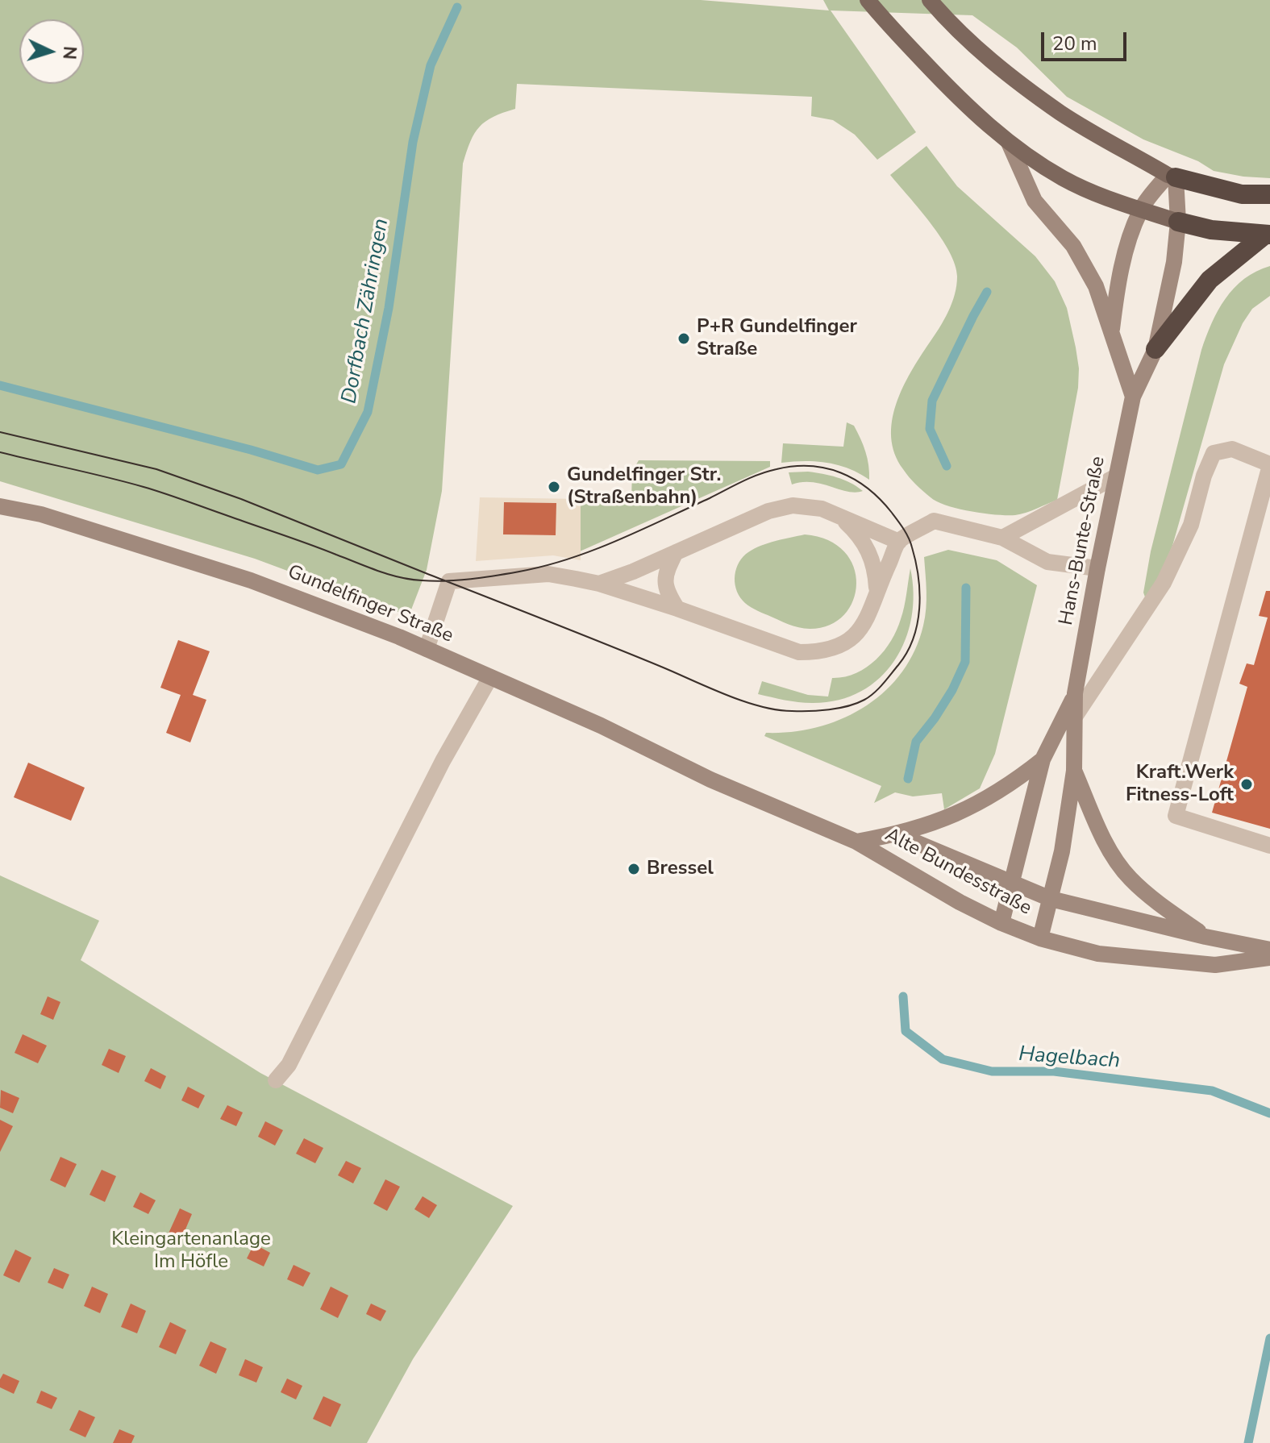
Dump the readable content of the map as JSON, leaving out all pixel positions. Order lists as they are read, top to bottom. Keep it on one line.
{"streets":{"street":["Hans-Bunte-Straße","Gundelfinger Straße","Alte Bundesstraße"]},"crossings":[["Hans-Bunte-Straße","Alte Bundesstraße"],["Gundelfinger Straße","Alte Bundesstraße"]],"water":["Dorfbach Zähringen","Hagelbach"],"parks":["Kleingartenanlage Im Höfle"],"places":["P+R Gundelfinger Straße","Gundelfinger Str. (Straßenbahn)","Kraft.Werk Fitness-Loft","Bressel"],"scale_bar":"20 m","north":"right"}
